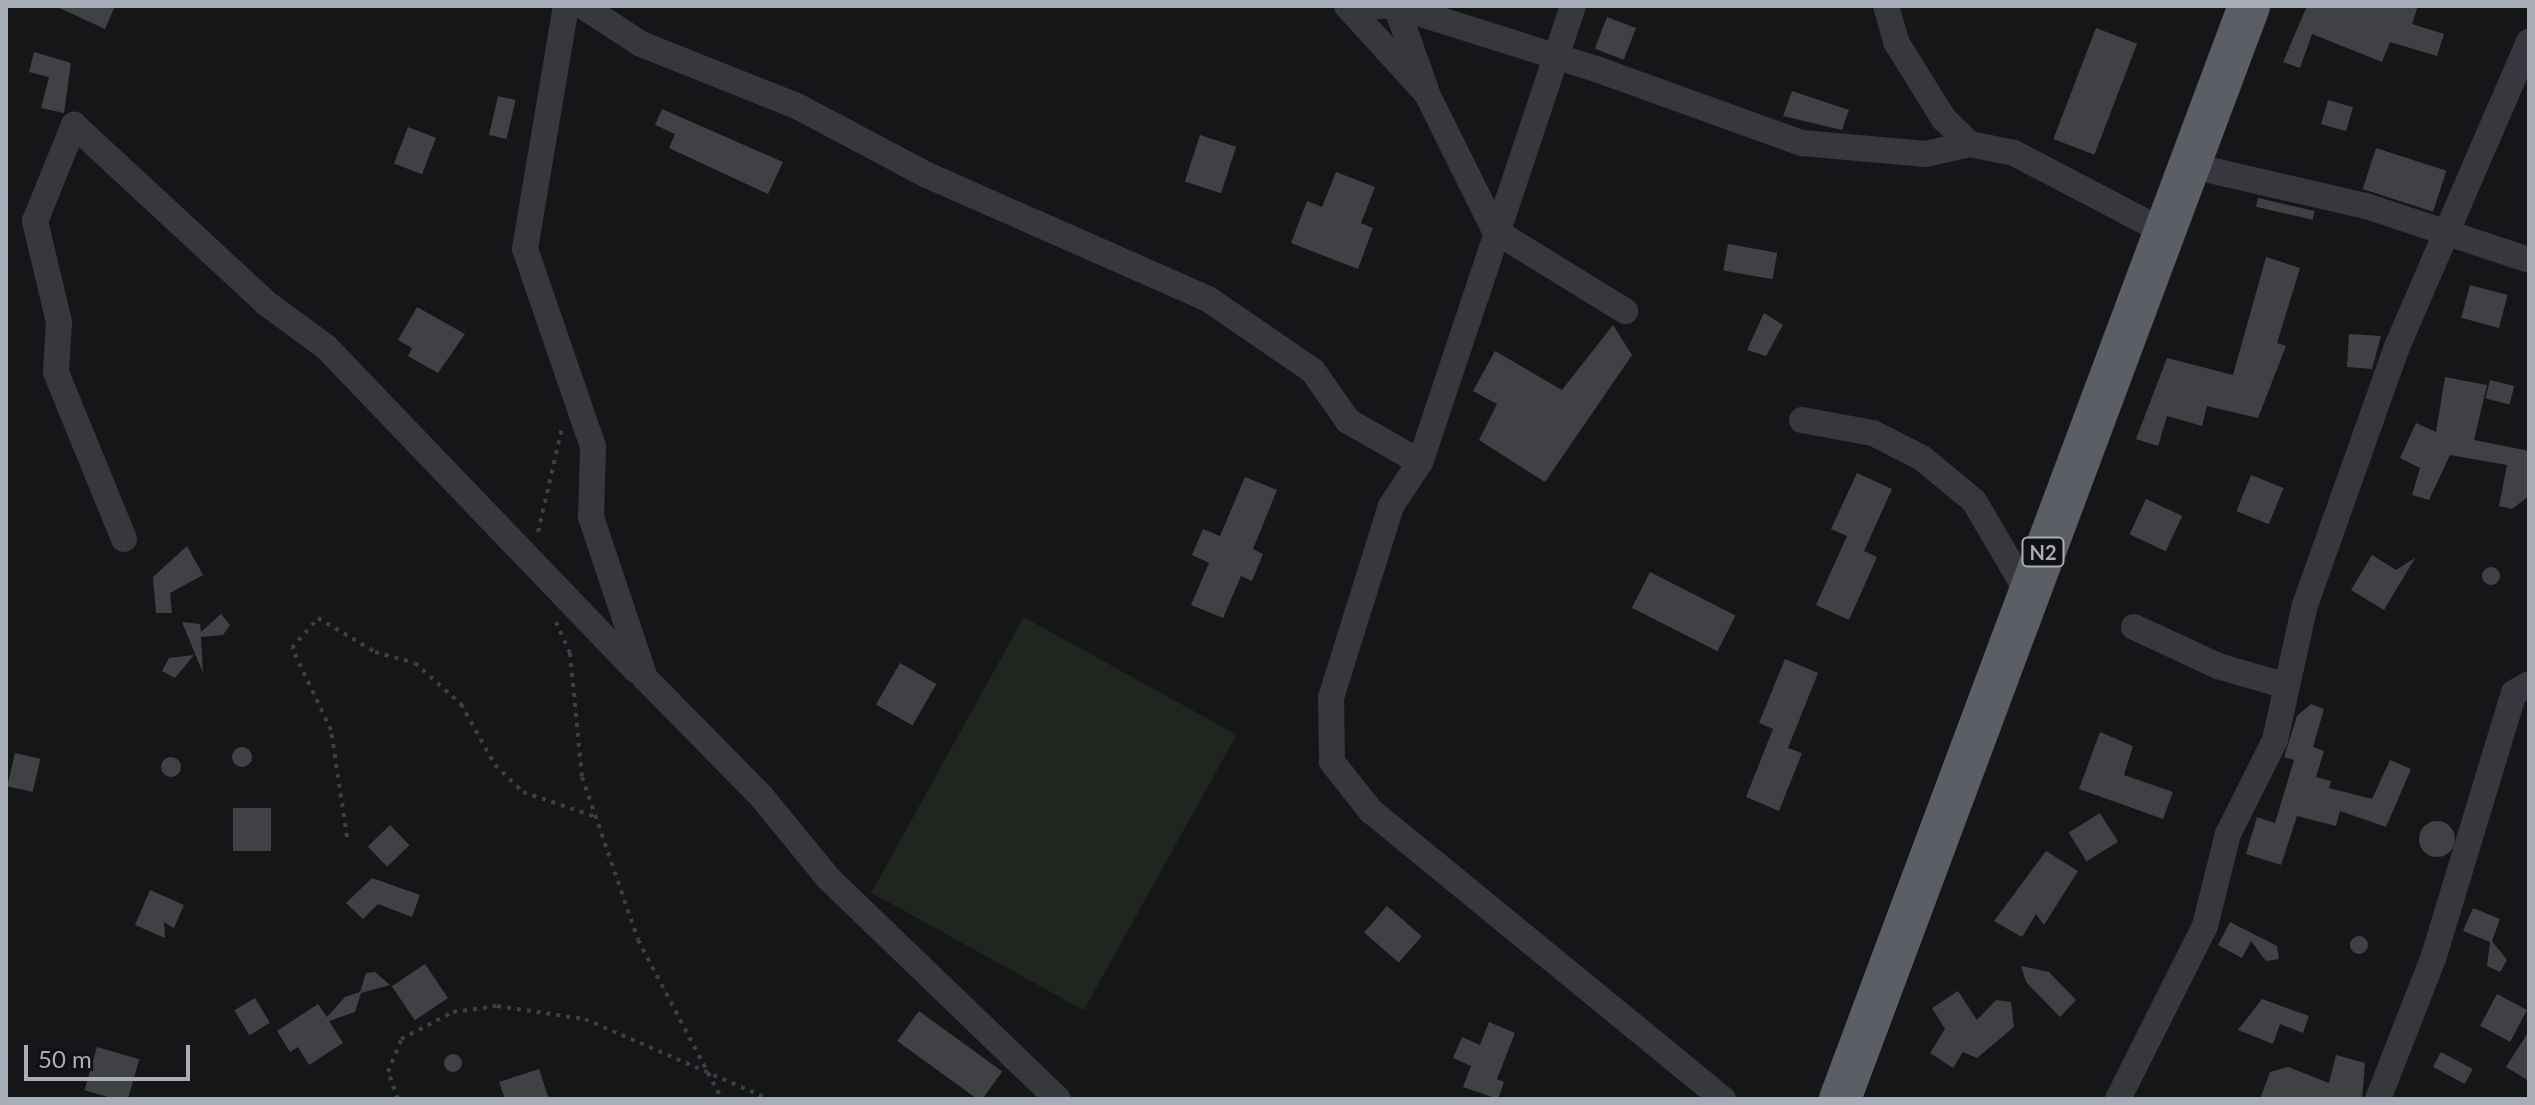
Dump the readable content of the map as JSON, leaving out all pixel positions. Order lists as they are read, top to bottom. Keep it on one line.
{"streets":{"highway":["N2"]},"scale_bar":"50 m"}
